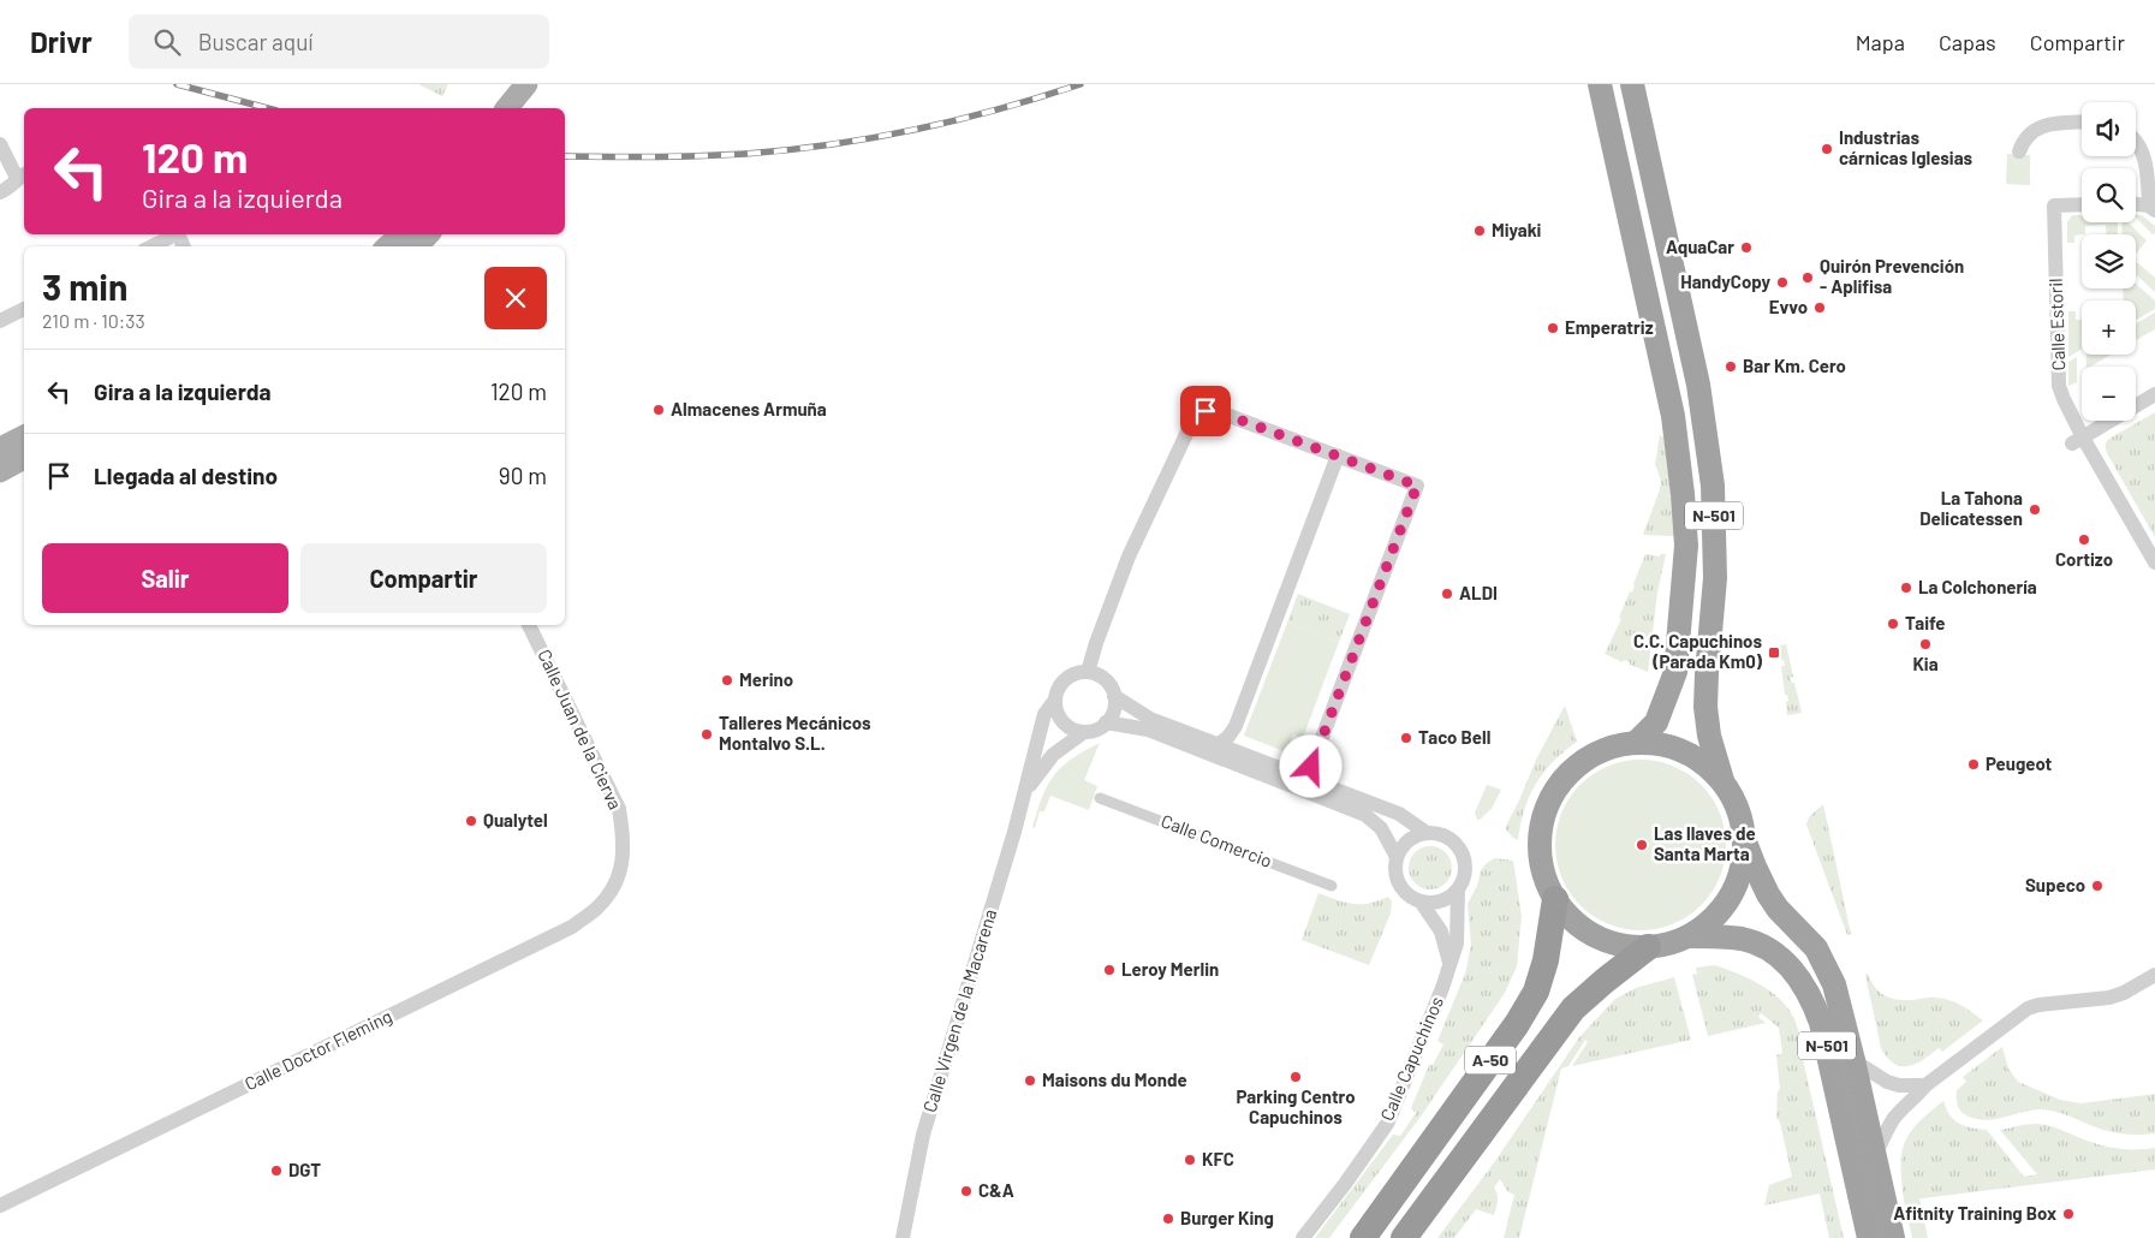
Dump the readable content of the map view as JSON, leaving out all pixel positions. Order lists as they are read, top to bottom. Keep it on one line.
{"streets":{"highway":["N-501","A-50"],"street":["Calle Estoril","Calle Juan de la Cierva","Calle Comercio","Calle Virgen de la Macarena","Calle Doctor Fleming","Calle Capuchinos"]},"crossings":[["N-501","A-50"],["Calle Juan de la Cierva","Calle Doctor Fleming"]],"places":{"other":["Industrias cárnicas Iglesias","Miyaki","AquaCar","Quirón Prevención - Aplifisa","HandyCopy","Evvo","Emperatriz","Bar Km. Cero","Almacenes Armuña","La Tahona Delicatessen","Cortizo","La Colchonería","ALDI","Taife","Kia","Merino","Talleres Mecánicos Montalvo S.L.","Taco Bell","Peugeot","Qualytel","Las llaves de Santa Marta","Supeco","Leroy Merlin","Parking Centro Capuchinos","Maisons du Monde","KFC","DGT","C&A","Afitnity Training Box","Burger King"],"transit":["C.C. Capuchinos (Parada Km0)"]},"page":{"header":"Drivr","search":"Buscar aquí","nav":["Mapa","Capas","Compartir"],"map_buttons":["+","−"],"turn":["120 m","Gira a la izquierda"],"heading":["3 min","210 m · 10:33"],"list":[{"name":"Gira a la izquierda","value":"120 m"},{"name":"Llegada al destino","value":"90 m"}],"buttons":["Salir","Compartir"]}}
